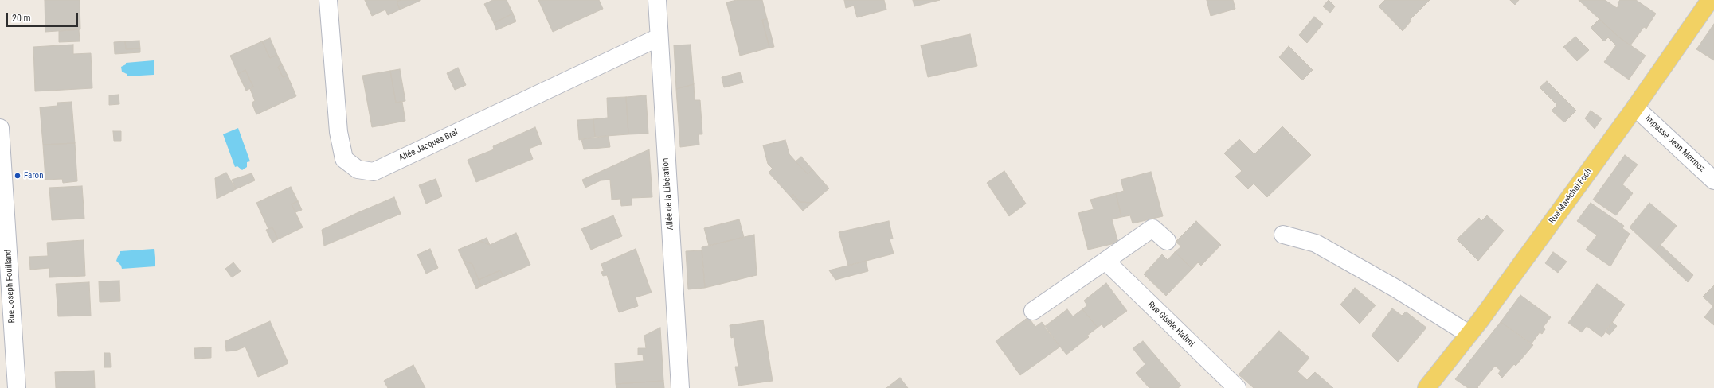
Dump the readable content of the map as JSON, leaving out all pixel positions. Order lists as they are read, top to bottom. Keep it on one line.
{"streets":{"main road":["Rue Maréchal Foch"],"street":["Impasse Jean Mermoz","Allée Jacques Brel","Allée de la Libération","Rue Joseph Fouilland","Rue Gisèle Halimi"]},"crossings":[["Impasse Jean Mermoz","Rue Maréchal Foch"],["Allée Jacques Brel","Allée de la Libération"]],"places":["Faron"],"scale_bar":"20 m"}
